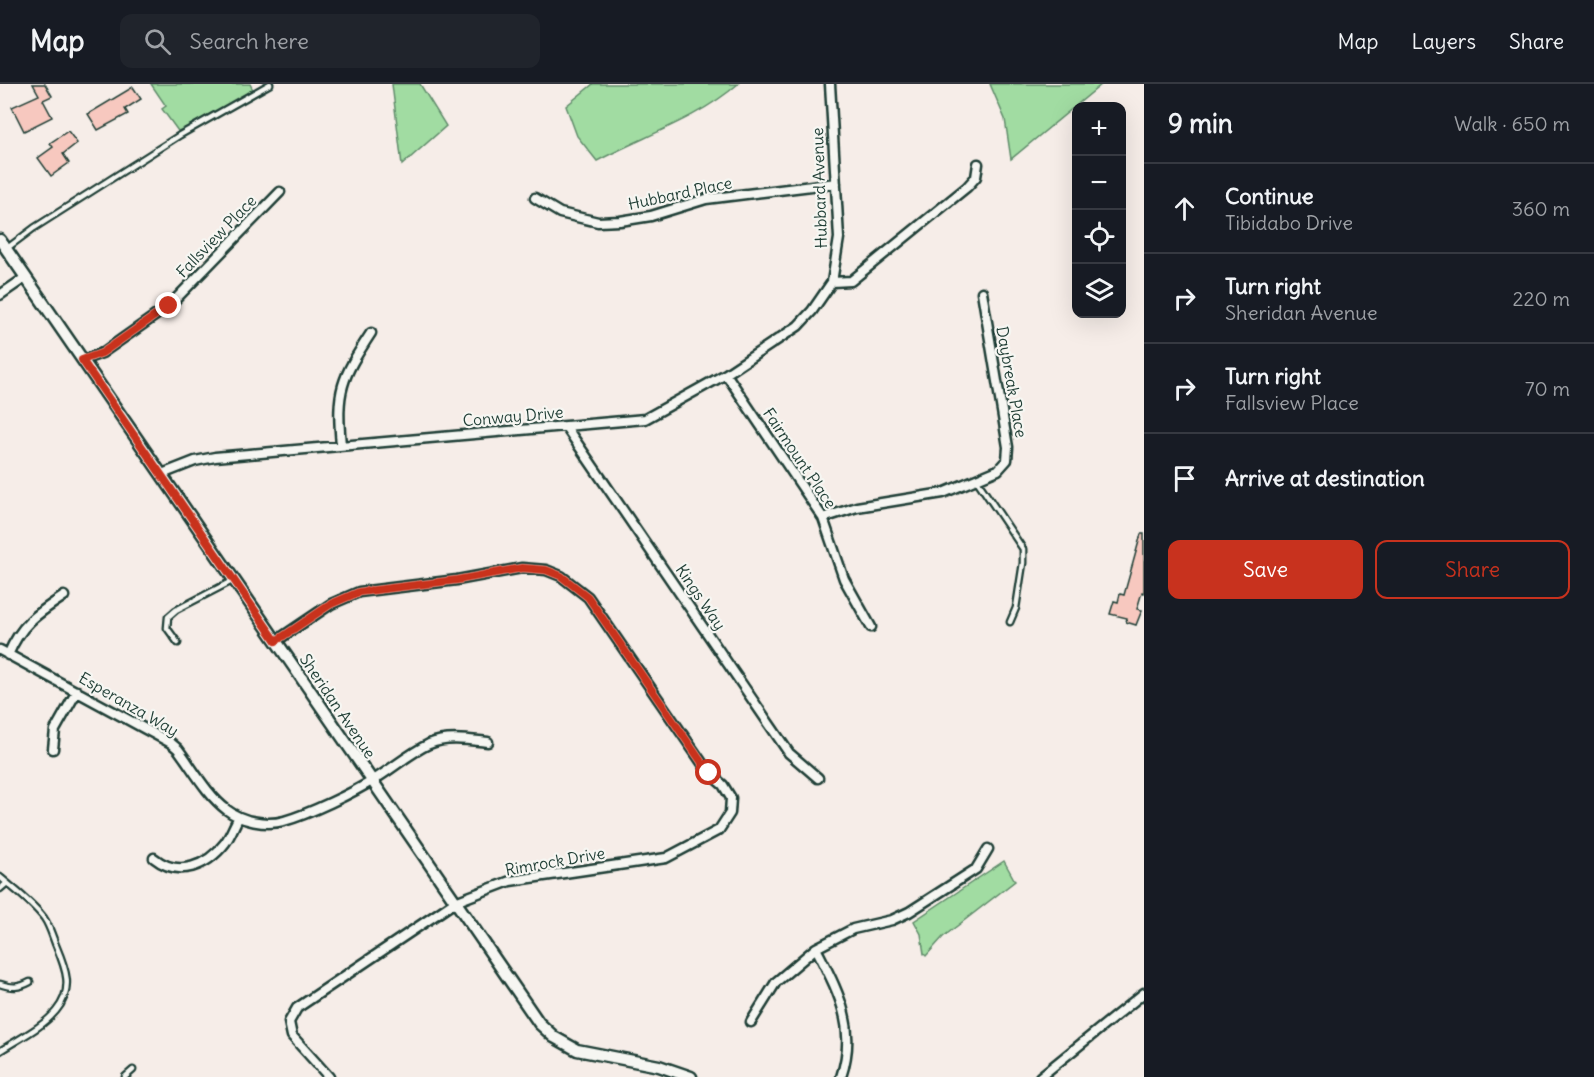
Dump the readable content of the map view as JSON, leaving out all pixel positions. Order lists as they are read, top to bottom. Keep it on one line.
{"streets":{"street":["Hubbard Avenue","Hubbard Place","Fallsview Place","Daybreak Place","Conway Drive","Fairmount Place","Kings Way","Esperanza Way","Sheridan Avenue","Rimrock Drive"]},"crossings":[["Hubbard Avenue","Hubbard Place"],["Hubbard Avenue","Conway Drive"],["Fallsview Place","Sheridan Avenue"],["Daybreak Place","Fairmount Place"],["Conway Drive","Fairmount Place"],["Conway Drive","Kings Way"],["Conway Drive","Sheridan Avenue"],["Esperanza Way","Sheridan Avenue"],["Sheridan Avenue","Rimrock Drive"]],"page":{"header":"Map","search":"Search here","nav":["Map","Layers","Share"],"heading":["9 min","Walk · 650 m"],"map_buttons":["+","−"],"list":[["Continue","Tibidabo Drive","360 m"],["Turn right","Sheridan Avenue","220 m"],["Turn right","Fallsview Place","70 m"],"Arrive at destination"],"buttons":["Save","Share"]}}
